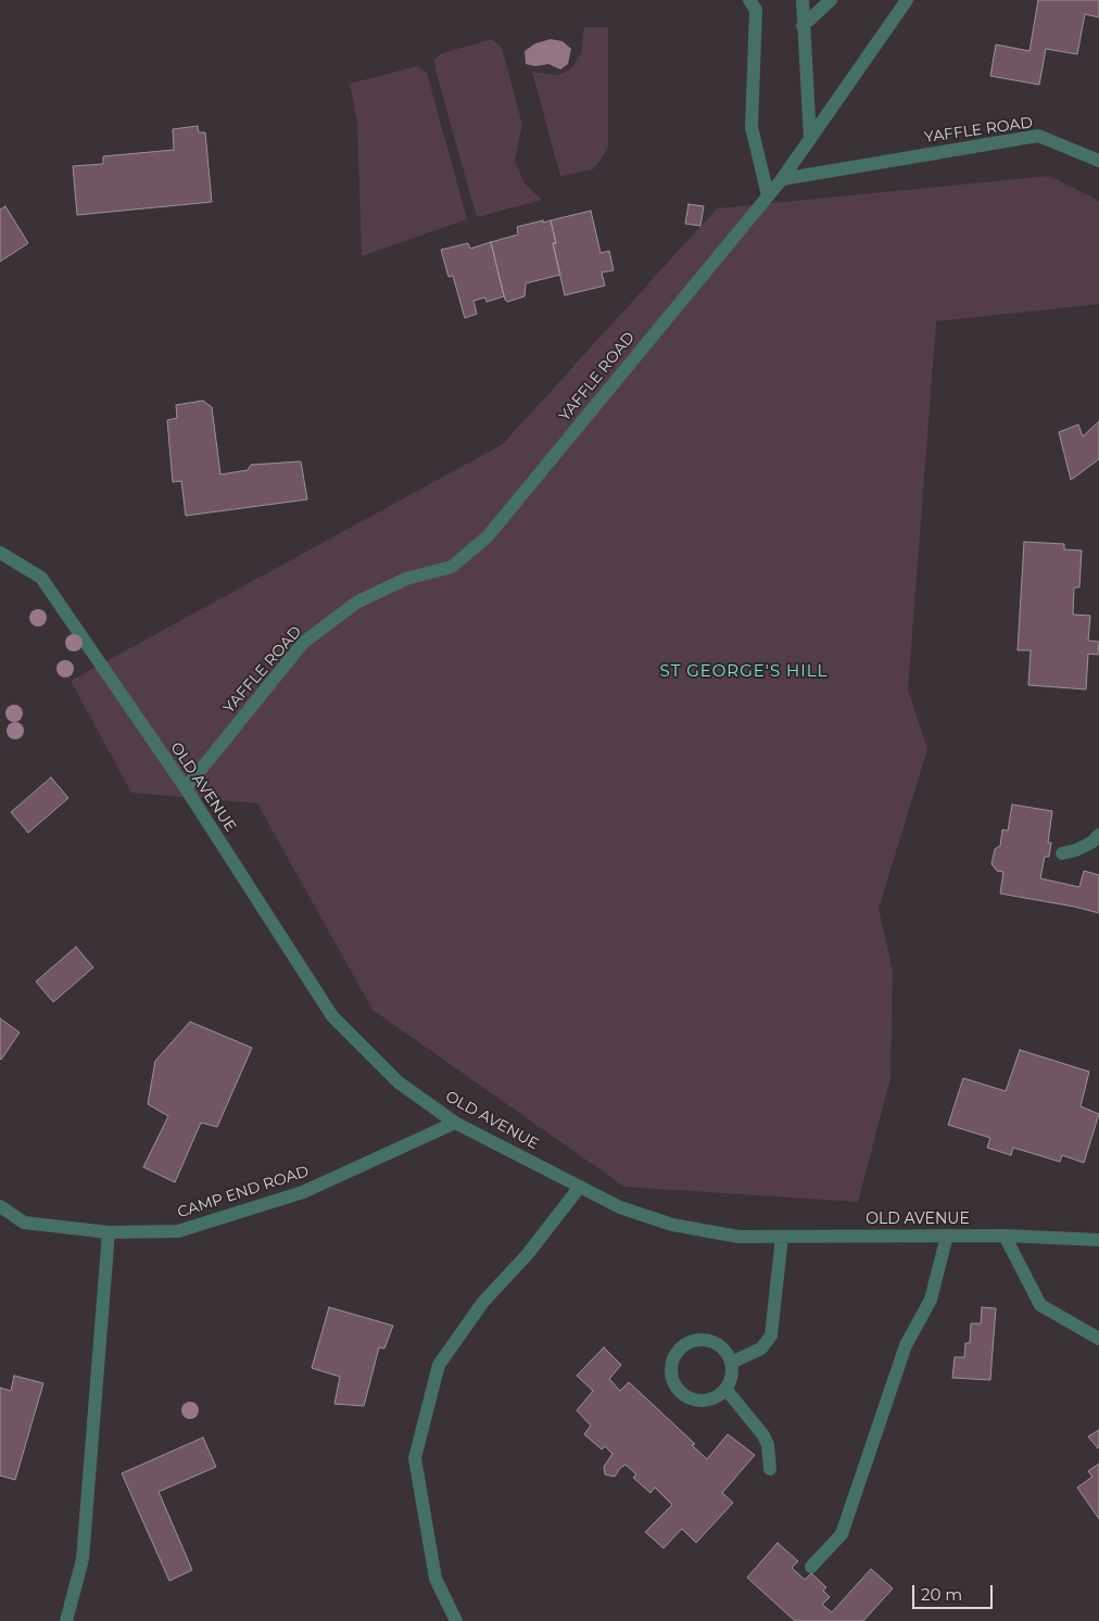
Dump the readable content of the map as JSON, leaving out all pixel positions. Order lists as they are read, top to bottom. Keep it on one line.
{"streets":{"street":["YAFFLE ROAD","OLD AVENUE","CAMP END ROAD"]},"crossings":[["YAFFLE ROAD","OLD AVENUE"],["OLD AVENUE","CAMP END ROAD"]],"districts":["ST GEORGE'S HILL"],"scale_bar":"20 m"}
